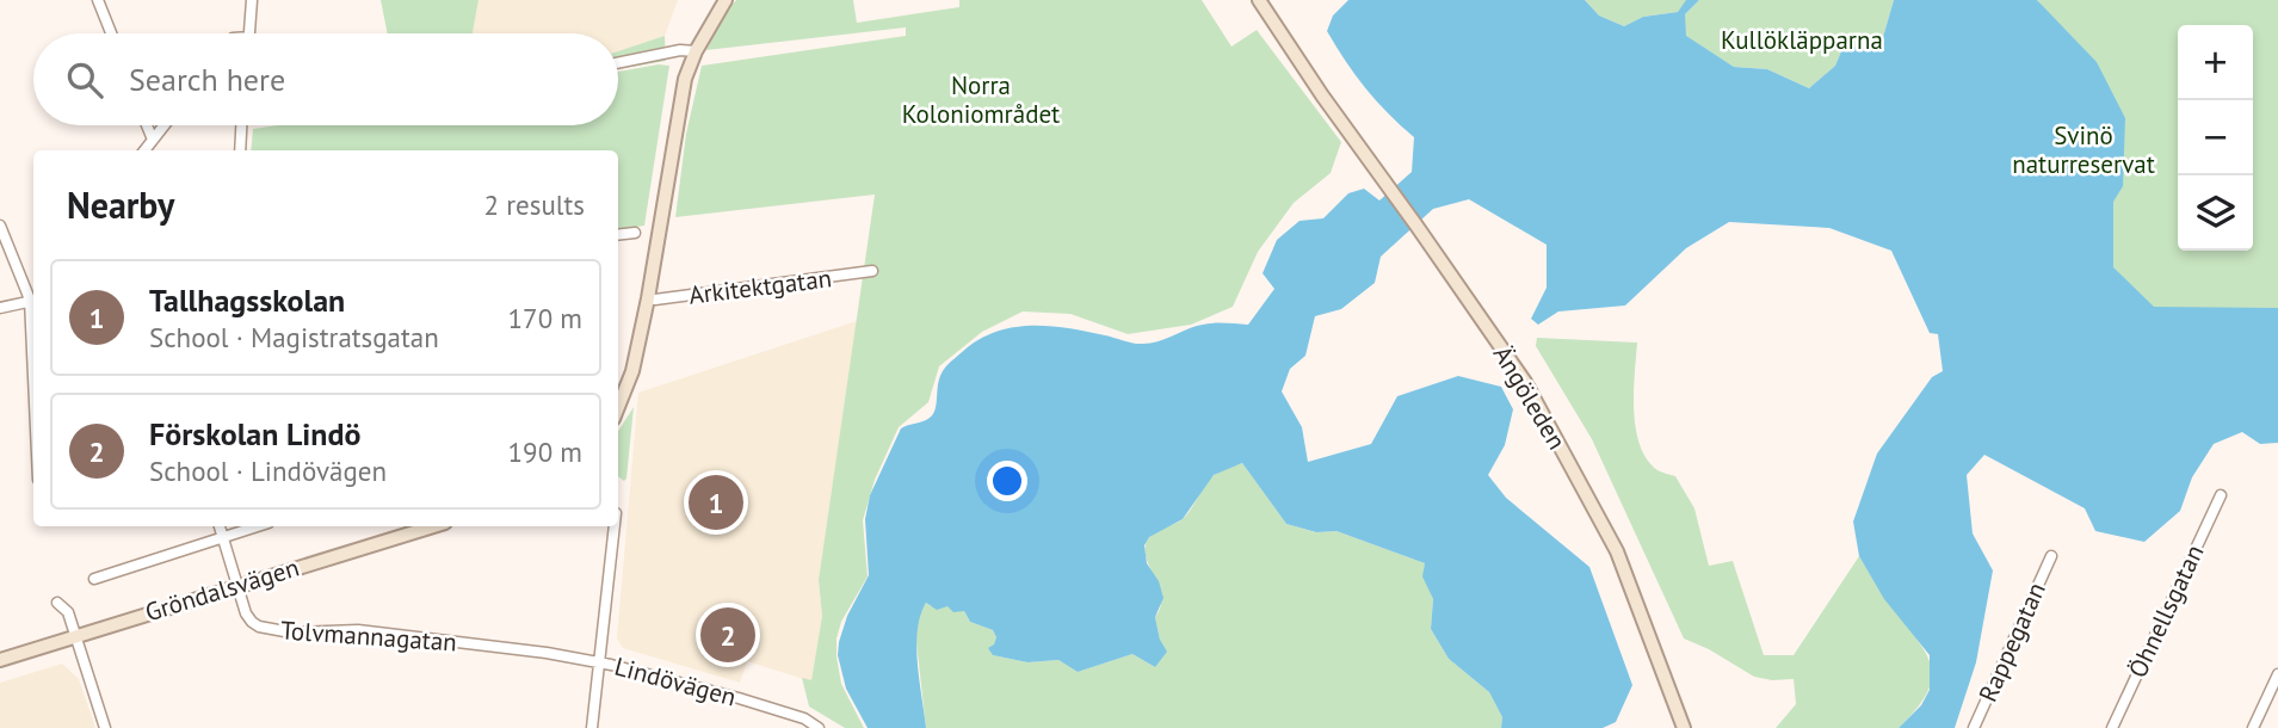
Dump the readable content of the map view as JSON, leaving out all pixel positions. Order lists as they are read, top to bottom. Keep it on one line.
{"streets":{"main road":["Ängöleden","Gröndalsvägen"],"street":["Arkitektgatan","Öhnellsgatan","Tolvmannagatan","Rappegatan","Lindövägen"]},"crossings":[["Gröndalsvägen","Tolvmannagatan"],["Tolvmannagatan","Lindövägen"]],"parks":["Kullökläpparna","Norra Koloniområdet","Svinö naturreservat"],"page":{"map_buttons":["+","−"],"search":"Search here","heading":["Nearby","2 results"],"list":[{"mark":"1","name":"Tallhagsskolan","note":"School · Magistratsgatan","value":"170 m"},{"mark":"2","name":"Förskolan Lindö","note":"School · Lindövägen","value":"190 m"}],"pins":["1","2"]}}
